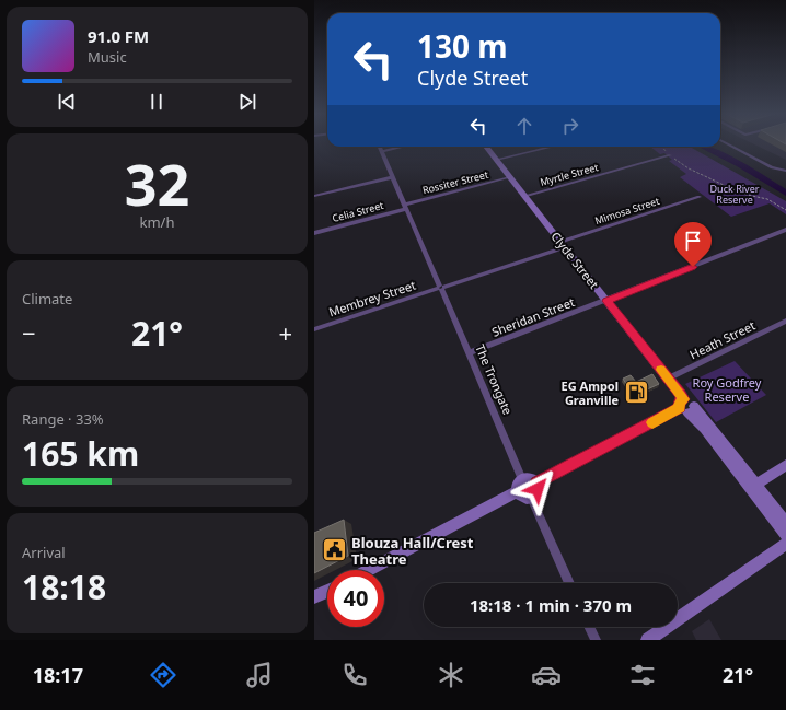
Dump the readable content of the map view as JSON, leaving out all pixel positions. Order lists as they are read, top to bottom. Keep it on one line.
{"streets":{"main road":["Clyde Street"],"street":["Myrtle Street","Rossiter Street","Mimosa Street","Celia Street","Membrey Street","Sheridan Street","Heath Street","The Trongate"]},"crossings":[["Myrtle Street","Clyde Street"],["Rossiter Street","Celia Street"],["Rossiter Street","Clyde Street"],["Rossiter Street","The Trongate"],["Mimosa Street","Clyde Street"],["Mimosa Street","Membrey Street"],["Celia Street","The Trongate"],["Clyde Street","Membrey Street"],["Clyde Street","Sheridan Street"],["Clyde Street","Heath Street"],["Membrey Street","The Trongate"],["Sheridan Street","The Trongate"]],"parks":["Duck River Reserve","Roy Godfrey Reserve"],"places":{"fuel station":["EG Ampol Granville"],"public building":["Blouza Hall/Crest Theatre"]},"page":{"turn":["130 m","Clyde Street"],"song":["91.0 FM","Music"],"tile":[["32","km/h"],"Climate",["Range · 33%","165 km"],["Arrival","18:18"]],"heat":["−","21°","+"],"limit":"40","trip":"18:18 · 1 min · 370 m","tabs":["18:17","21°"]}}
